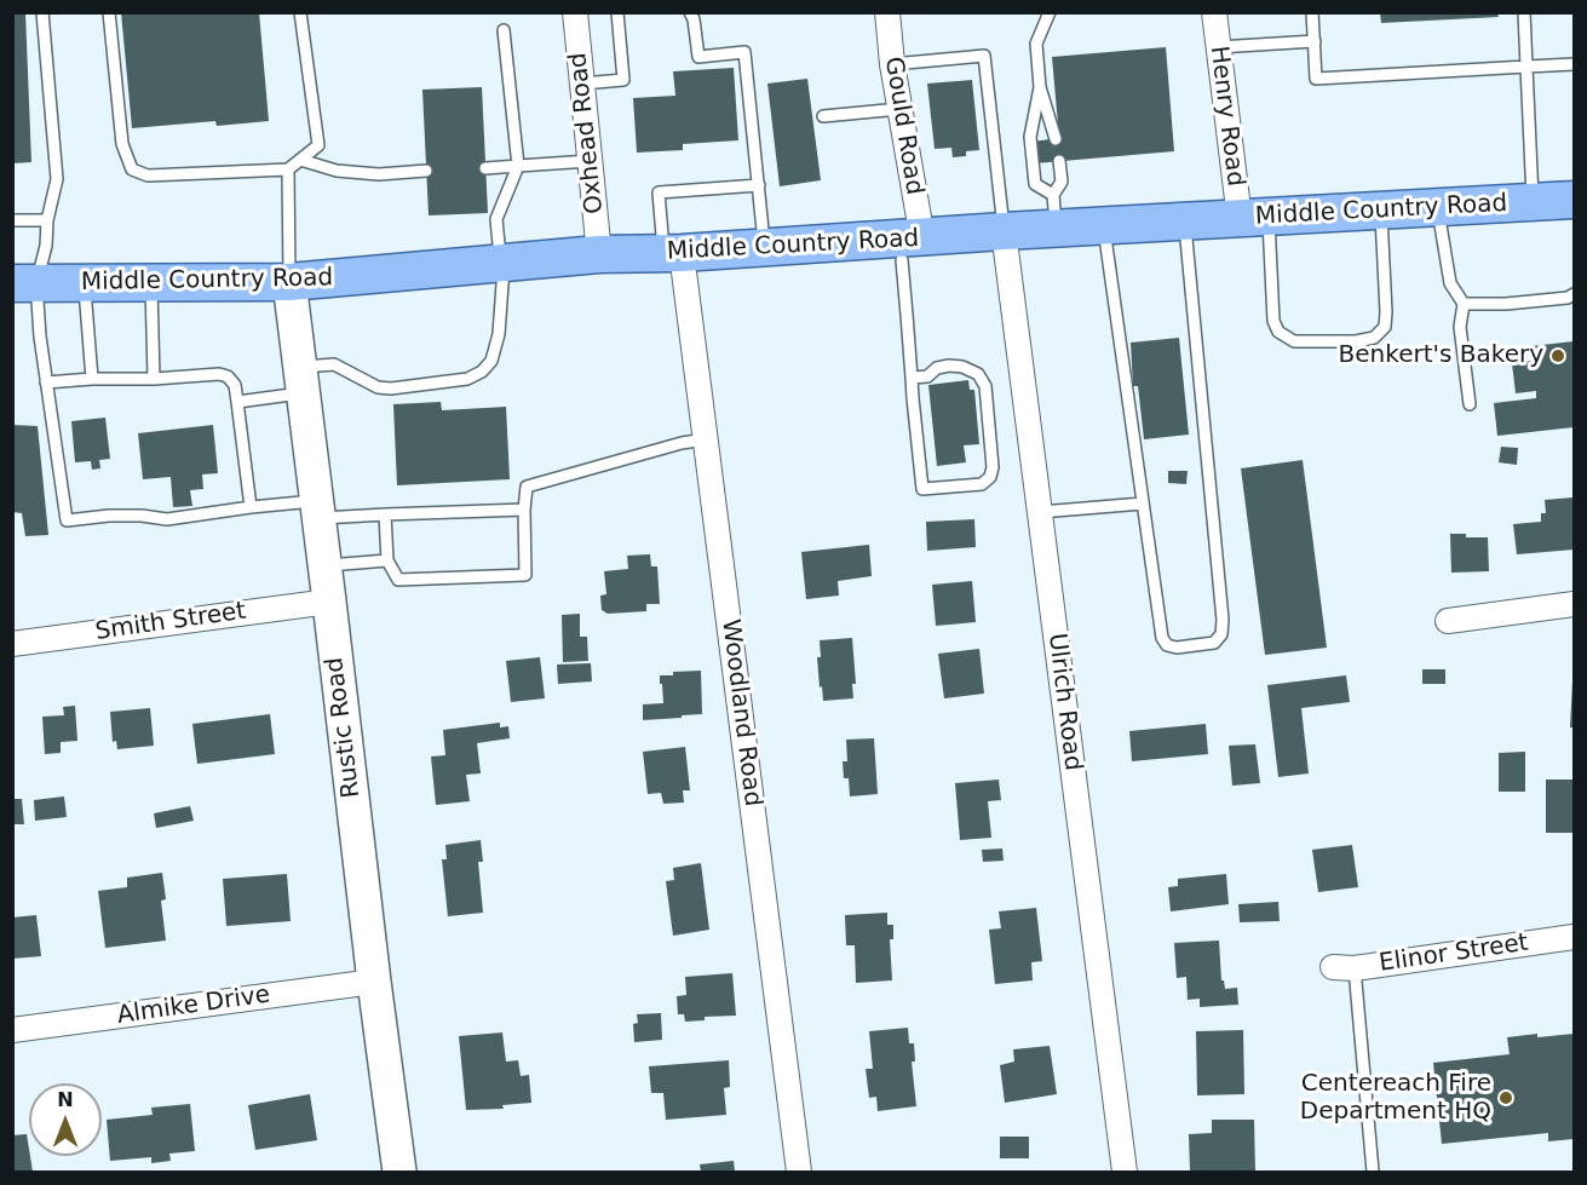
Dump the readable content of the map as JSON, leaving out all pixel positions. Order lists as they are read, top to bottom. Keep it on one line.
{"streets":{"main road":["Middle Country Road"],"street":["Henry Road","Gould Road","Oxhead Road","Smith Street","Ulrich Road","Woodland Road","Rustic Road","Elinor Street","Almike Drive"]},"crossings":[["Henry Road","Middle Country Road"],["Gould Road","Middle Country Road"],["Oxhead Road","Middle Country Road"],["Middle Country Road","Ulrich Road"],["Middle Country Road","Woodland Road"],["Middle Country Road","Rustic Road"],["Smith Street","Rustic Road"],["Rustic Road","Almike Drive"]],"places":["Benkert's Bakery","Centereach Fire Department HQ"],"north":"top"}
